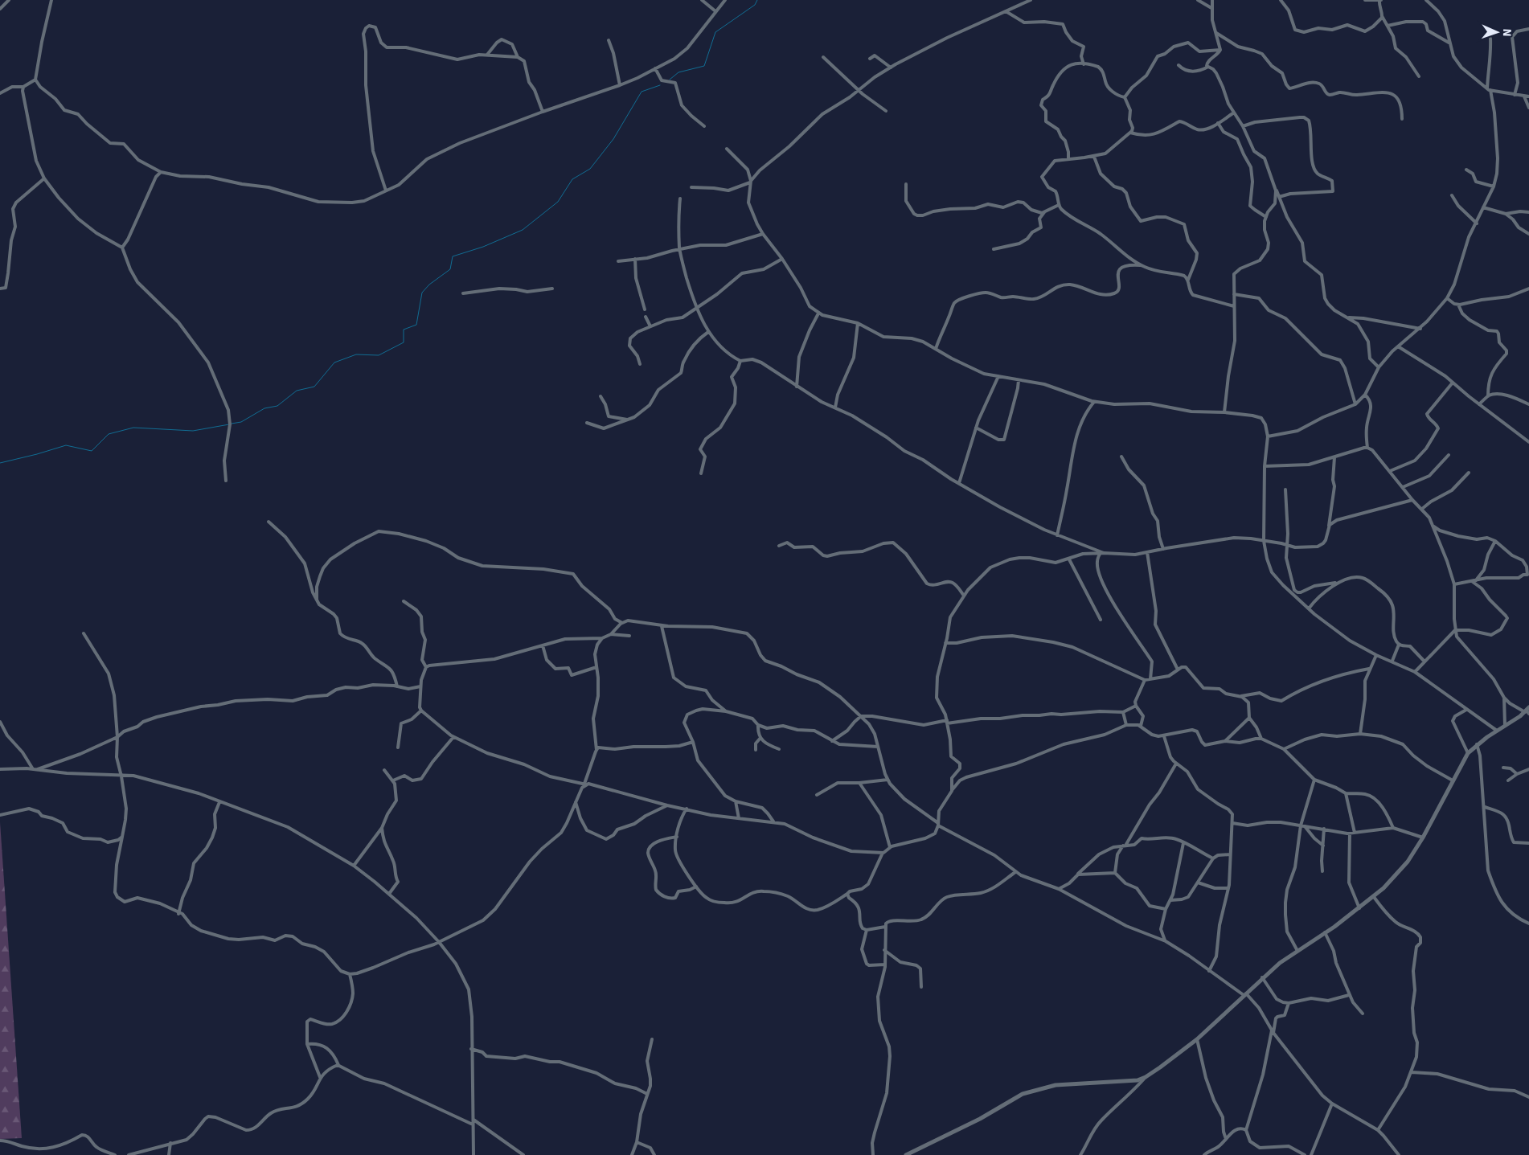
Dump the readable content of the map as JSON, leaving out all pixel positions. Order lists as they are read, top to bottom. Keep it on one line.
{"north":"right"}
